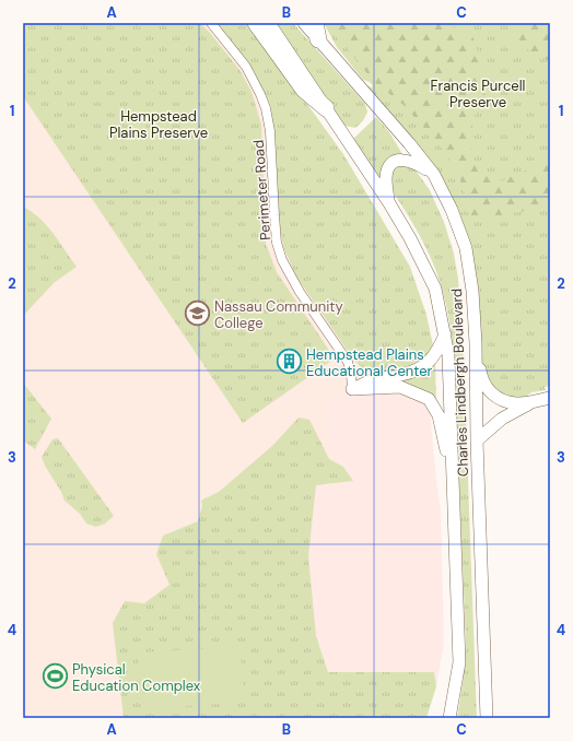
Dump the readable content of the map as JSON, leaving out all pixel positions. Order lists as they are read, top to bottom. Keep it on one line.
{"streets":{"main road":["Charles Lindbergh Boulevard"],"street":["Perimeter Road"]},"parks":["Francis Purcell Preserve","Hempstead Plains Preserve"],"places":{"school or university":["Nassau Community College"],"building":["Hempstead Plains Educational Center"],"sports":["Physical Education Complex"]},"grid":{"columns":["A","B","C"],"rows":["1","2","3","4"]}}
